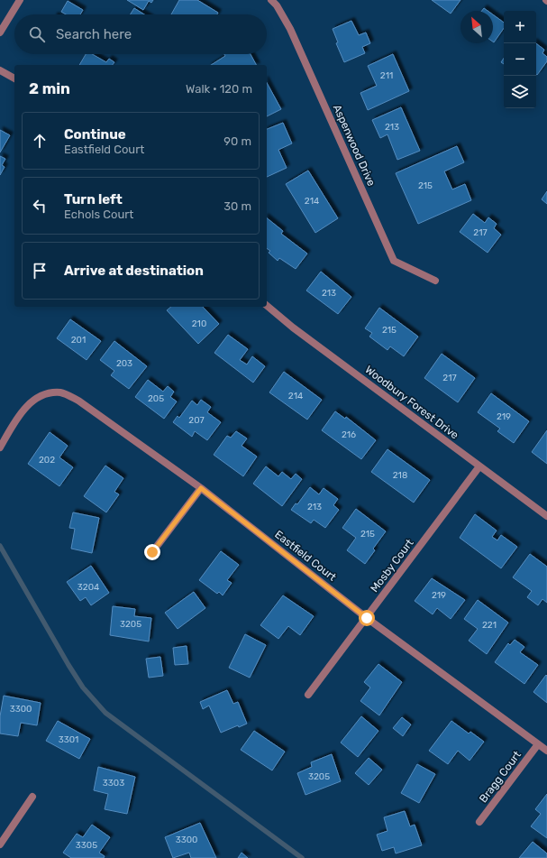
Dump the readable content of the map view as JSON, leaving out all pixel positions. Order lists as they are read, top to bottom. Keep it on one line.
{"streets":{"street":["Aspenwood Drive","Woodbury Forest Drive","Eastfield Court","Mosby Court","Bragg Court"]},"crossings":[["Woodbury Forest Drive","Mosby Court"],["Eastfield Court","Mosby Court"],["Eastfield Court","Bragg Court"]],"house_numbers":["211","213","215","214","217","213","210","215","201","203","217","214","205","219","207","216","202","218","213","215","3204","219","3205","221","3300","3301","3205","3303","3300","3305"],"north":"top left","page":{"map_buttons":["+","−"],"search":"Search here","heading":["2 min","Walk · 120 m"],"list":[["Continue","Eastfield Court","90 m"],["Turn left","Echols Court","30 m"],"Arrive at destination"]}}
